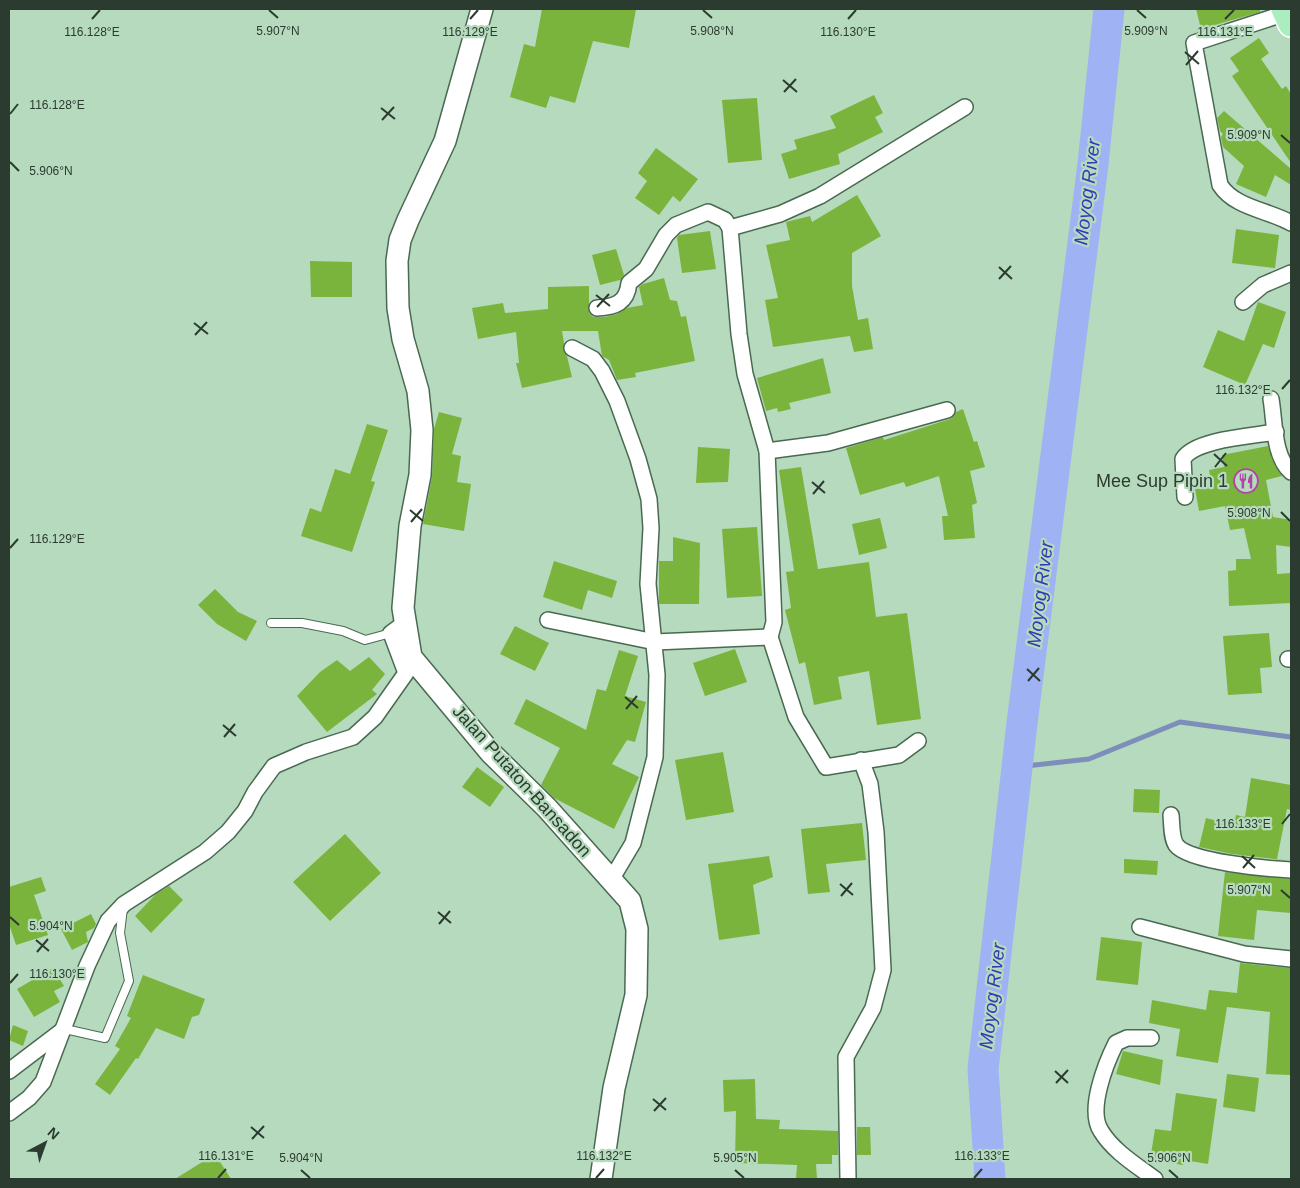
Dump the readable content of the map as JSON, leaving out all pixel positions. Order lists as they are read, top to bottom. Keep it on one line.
{"streets":{"street":["Jalan Putaton-Bansadon"]},"water":["Moyog River"],"places":{"restaurant":["Mee Sup Pipin 1"]},"north":"top right","coordinates":["5.907°N","5.908°N","5.909°N","116.128°E","116.129°E","116.130°E","116.131°E","5.906°N","116.132°E","116.133°E","5.904°N","5.905°N"]}
